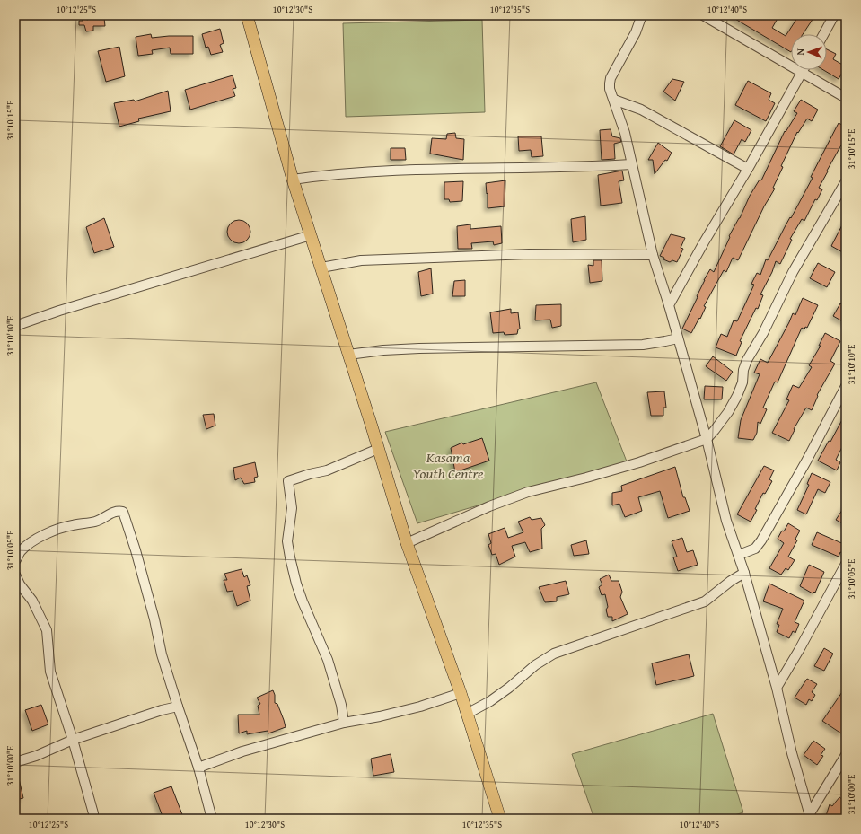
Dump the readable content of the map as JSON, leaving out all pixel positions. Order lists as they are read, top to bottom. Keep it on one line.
{"parks":["Kasama Youth Centre"],"north":"left","coordinates":["10°12'25\"S","10°12'30\"S","10°12'35\"S","10°12'40\"S","31°10'15\"E","31°10'10\"E","31°10'05\"E","31°10'00\"E"]}
